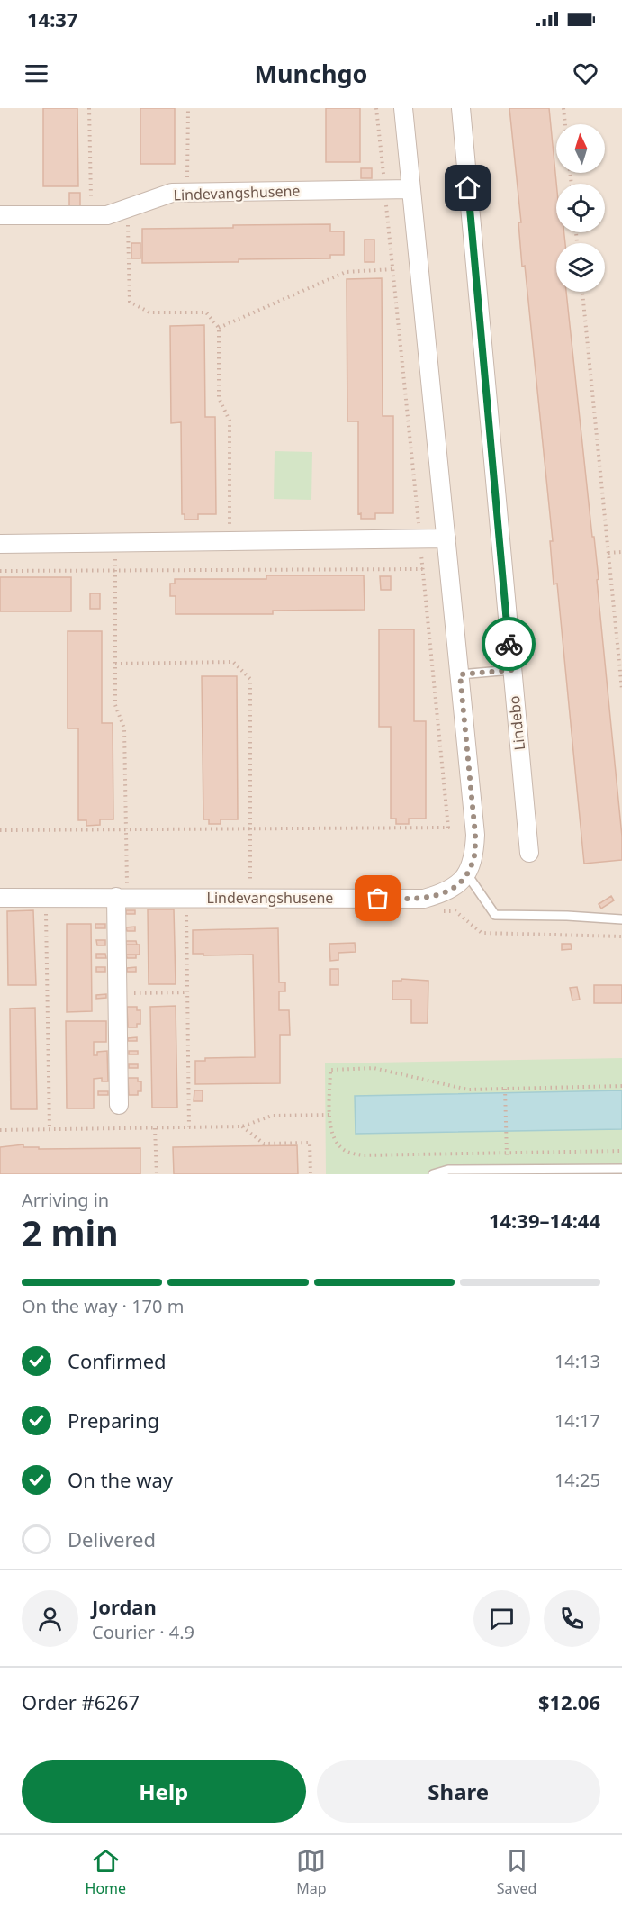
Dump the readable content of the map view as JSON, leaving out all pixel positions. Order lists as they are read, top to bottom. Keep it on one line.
{"streets":{"street":["Lindevangshusene","Lindebo"]},"north":"top","page":{"status":"14:37","header":"Munchgo","heading":["2 min","Arriving in","14:39–14:44"],"panel":["Jordan","Courier · 4.9","Order #6267","$12.06"],"bar":"On the way · 170 m","list":[["Confirmed","14:13"],["Preparing","14:17"],["On the way","14:25"],"Delivered"],"buttons":["Help","Share"],"tabs":["Home","Map","Saved"]}}
